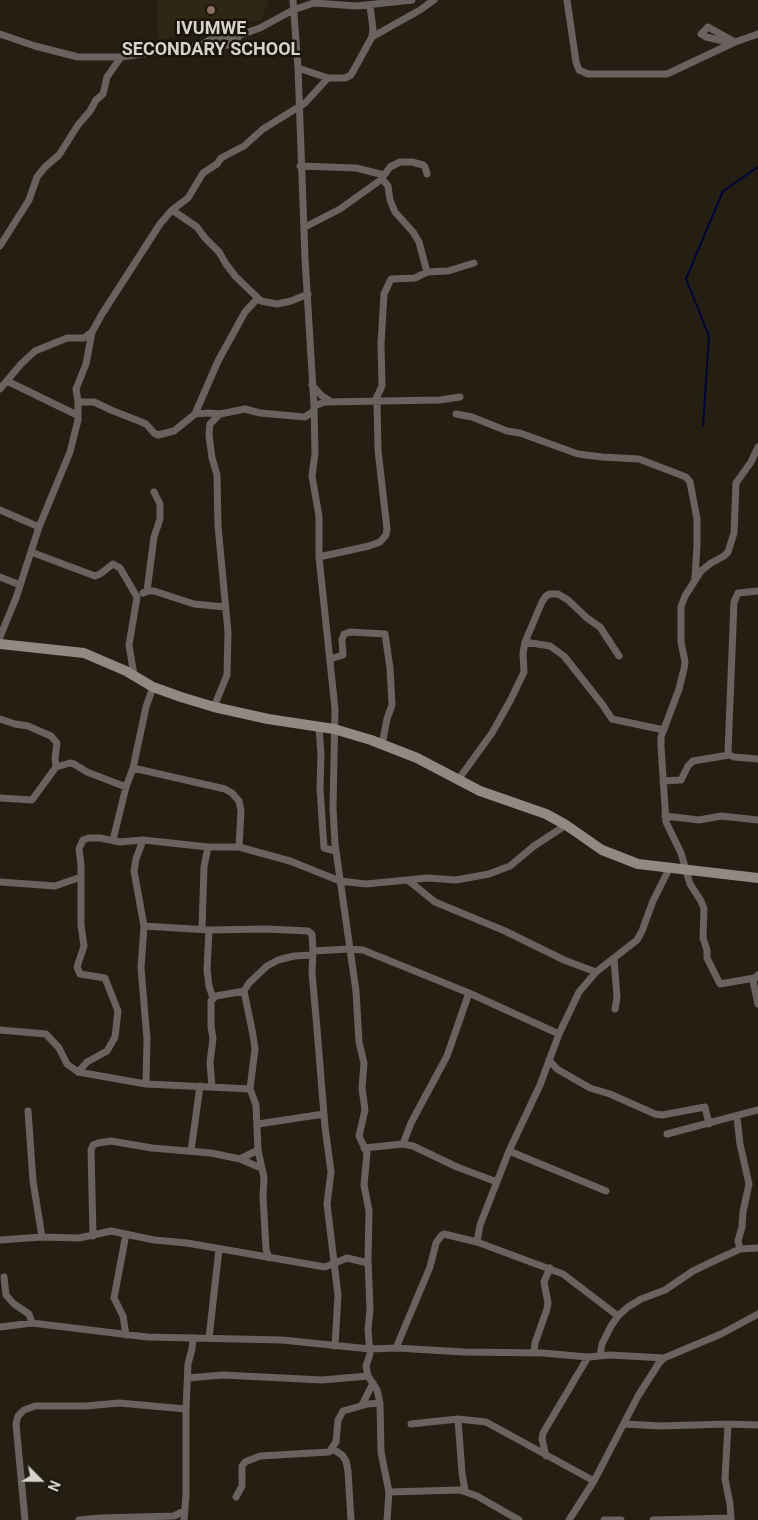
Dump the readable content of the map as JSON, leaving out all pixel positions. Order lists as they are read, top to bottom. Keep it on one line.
{"places":["IVUMWE SECONDARY SCHOOL"],"north":"bottom right"}
